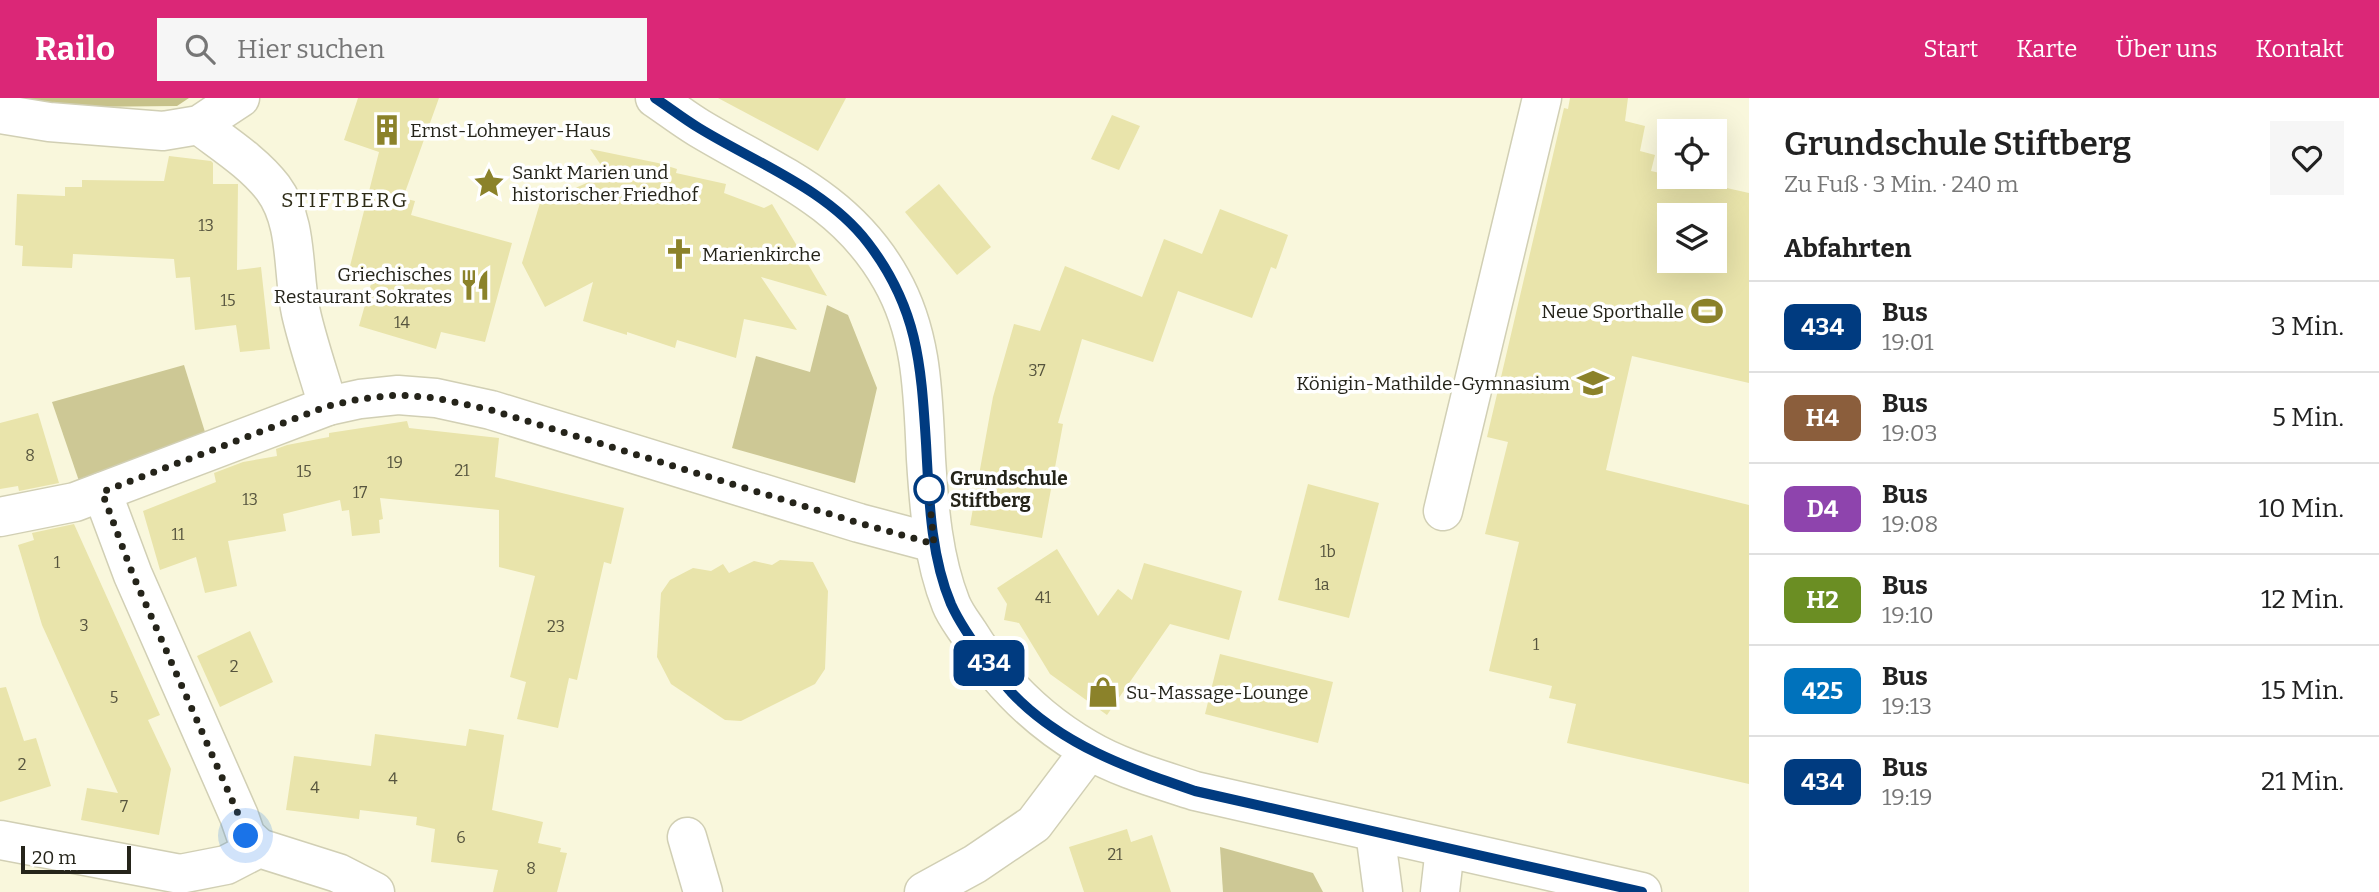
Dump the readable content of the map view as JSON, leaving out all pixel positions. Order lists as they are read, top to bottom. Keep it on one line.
{"districts":["STIFTBERG"],"places":{"building":["Ernst-Lohmeyer-Haus"],"place":["Sankt Marien und historischer Friedhof"],"church":["Marienkirche"],"restaurant":["Griechisches Restaurant Sokrates"],"sports":["Neue Sporthalle"],"school or university":["Königin-Mathilde-Gymnasium"],"other":["Grundschule Stiftberg"],"shop":["Su-Massage-Lounge"]},"lines":["bus line 434"],"house_numbers":["13","15","14","37","8","19","21","15","17","13","11","1b","1","1a","41","3","23","1","2","5","2","4","4","7","6","21","8"],"scale_bar":"20 m","page":{"header":"Railo","search":"Hier suchen","nav":["Start","Karte","Über uns","Kontakt"],"on_map":"434","heading":[["Grundschule Stiftberg","Zu Fuß · 3 Min. · 240 m"],"Abfahrten"],"list":[{"mark":"434","name":"Bus","note":"19:01","value":"3 Min."},{"mark":"H4","name":"Bus","note":"19:03","value":"5 Min."},{"mark":"D4","name":"Bus","note":"19:08","value":"10 Min."},{"mark":"H2","name":"Bus","note":"19:10","value":"12 Min."},{"mark":"425","name":"Bus","note":"19:13","value":"15 Min."},{"mark":"434","name":"Bus","note":"19:19","value":"21 Min."}],"scale":"20 m"}}
